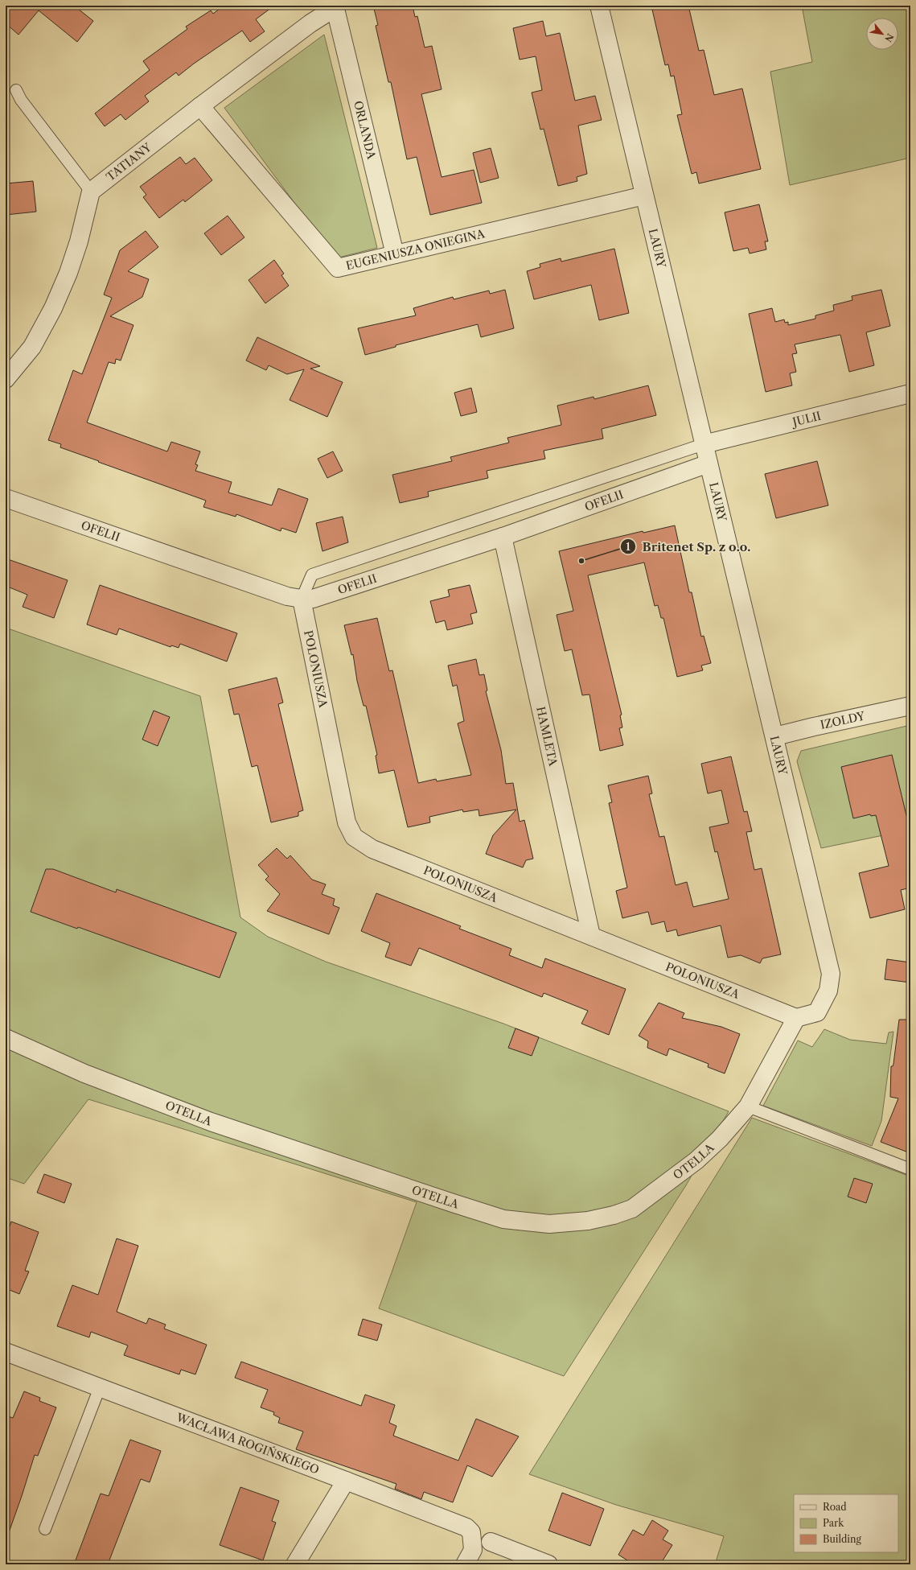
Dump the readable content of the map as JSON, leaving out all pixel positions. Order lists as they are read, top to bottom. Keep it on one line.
{"streets":{"street":["ORLANDA","TATIANY","LAURY","EUGENIUSZA ONIEGINA","JULII","OFELII","POLONIUSZA","IZOLDY","HAMLETA","OTELLA","WACŁAWA ROGIŃSKIEGO"]},"crossings":[["ORLANDA","TATIANY"],["ORLANDA","EUGENIUSZA ONIEGINA"],["TATIANY","EUGENIUSZA ONIEGINA"],["LAURY","EUGENIUSZA ONIEGINA"],["LAURY","JULII"],["LAURY","OFELII"],["LAURY","POLONIUSZA"],["LAURY","IZOLDY"],["LAURY","OTELLA"],["OFELII","POLONIUSZA"],["OFELII","HAMLETA"],["POLONIUSZA","HAMLETA"],["POLONIUSZA","OTELLA"]],"places":["Britenet Sp. z o.o."],"legend":["Road","Park","Building"],"north":"bottom right"}
